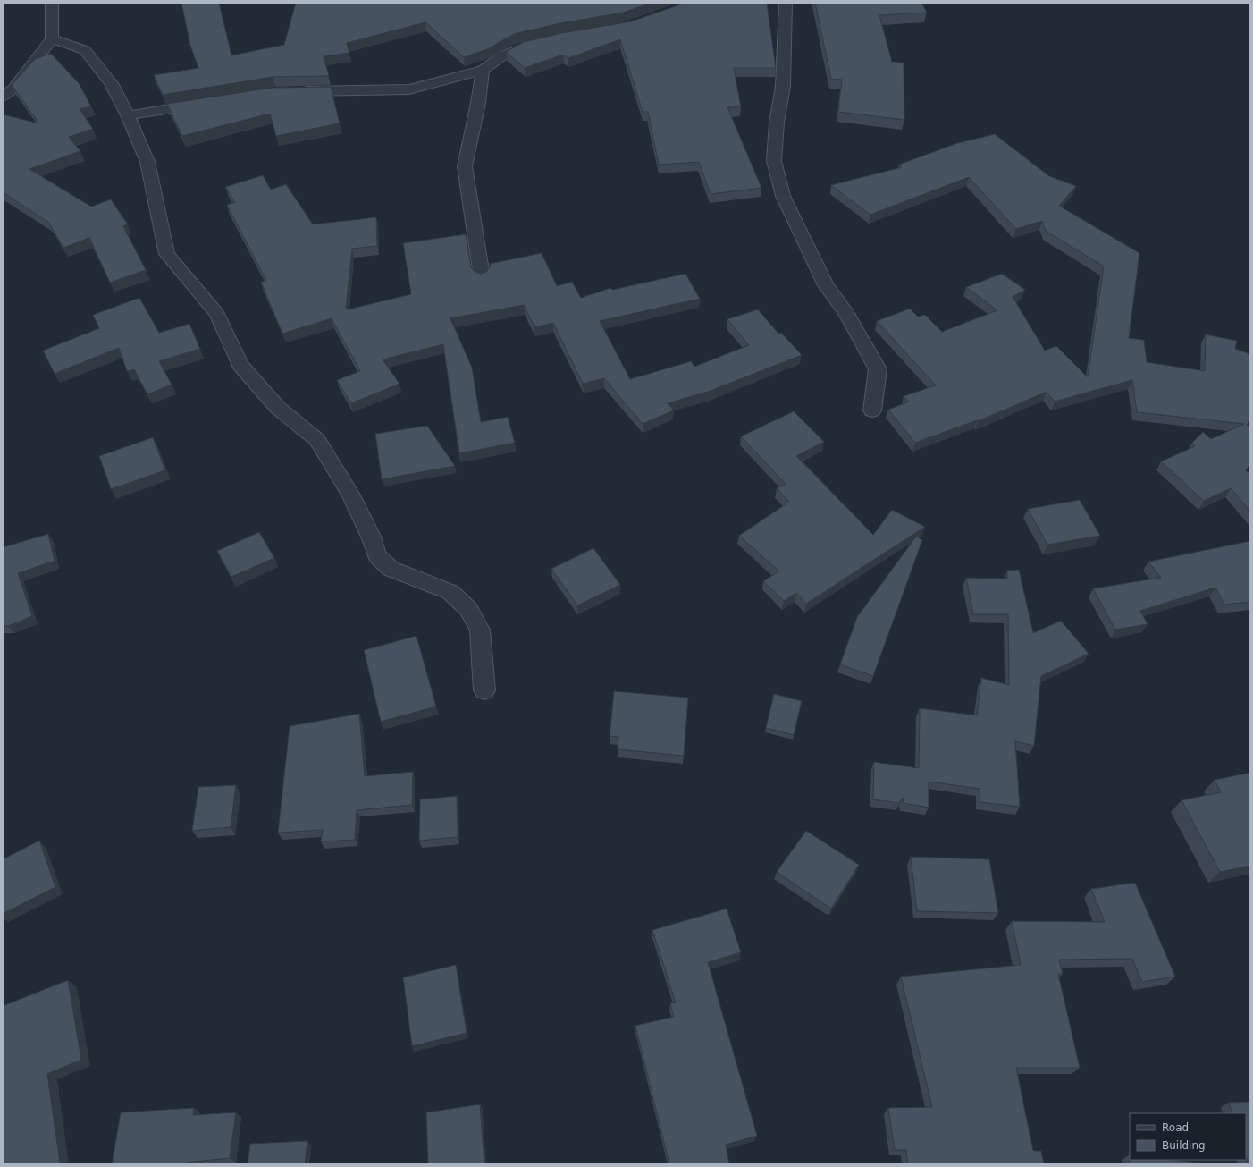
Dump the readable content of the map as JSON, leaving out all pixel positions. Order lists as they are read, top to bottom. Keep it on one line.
{"legend":["Road","Building"]}
